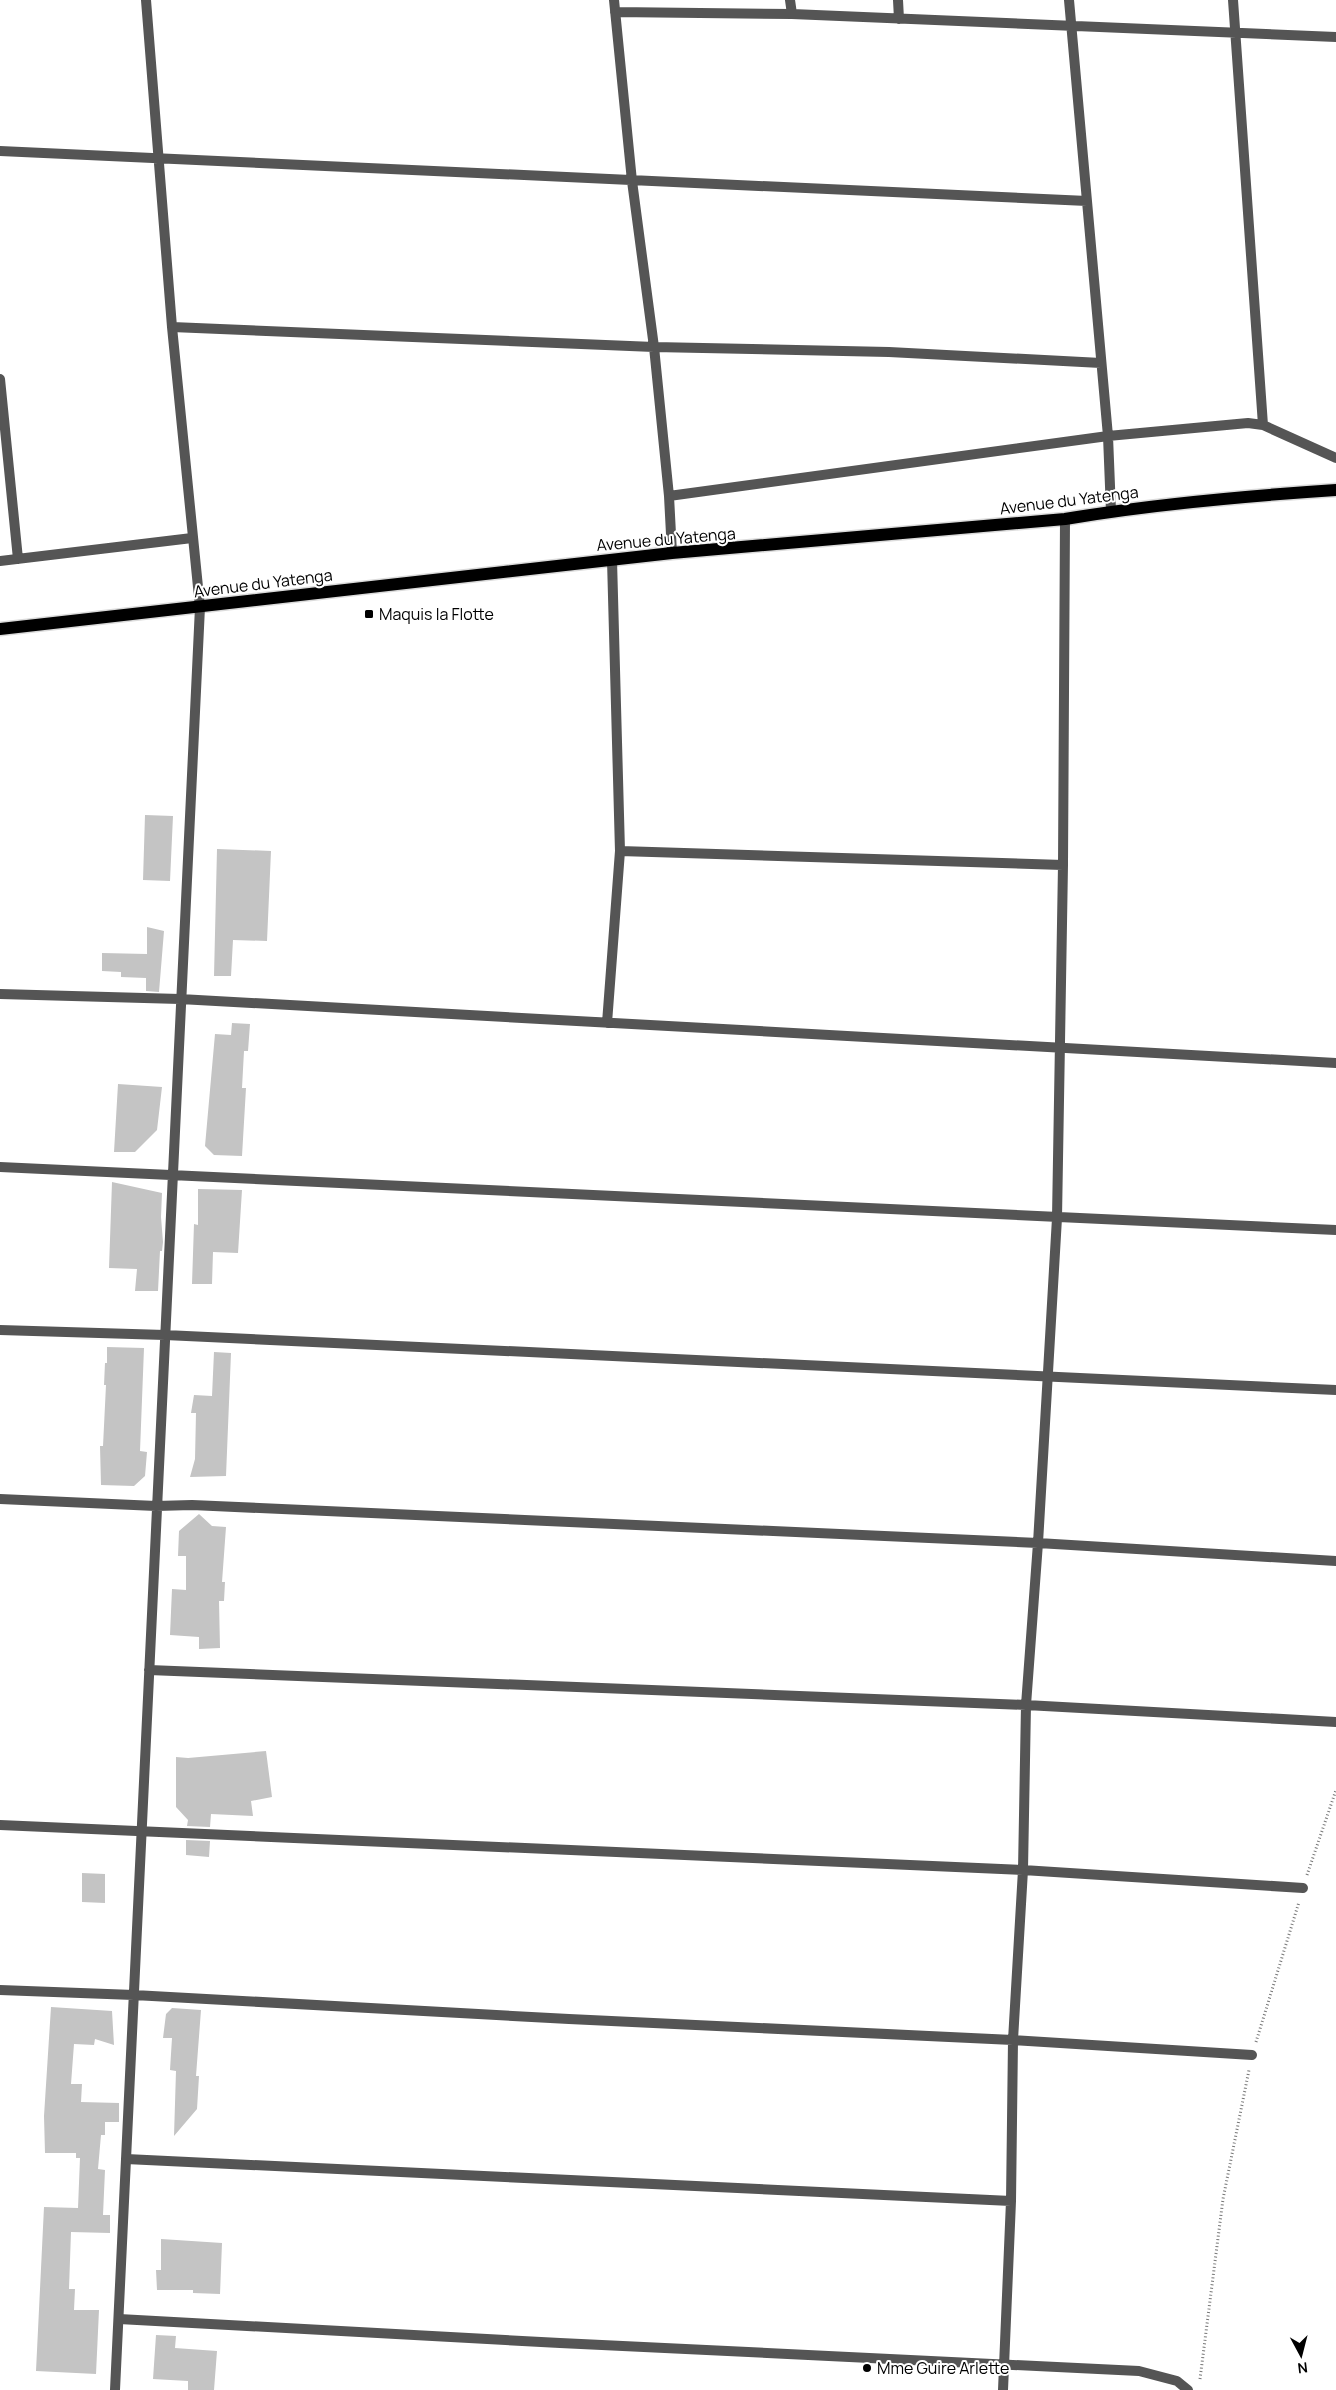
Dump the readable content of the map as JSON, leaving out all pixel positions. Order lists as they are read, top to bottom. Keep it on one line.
{"streets":{"main road":["Avenue du Yatenga"]},"places":{"transit":["Maquis la Flotte"],"other":["Mme Guire Arlette"]},"north":"bottom"}
